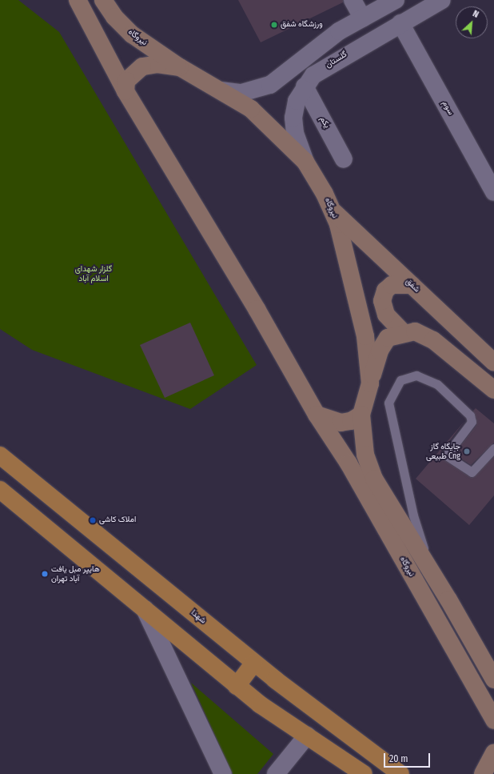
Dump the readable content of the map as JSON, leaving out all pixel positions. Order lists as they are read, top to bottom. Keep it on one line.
{"streets":{"main road":["نیروگاه","شفق","شهدا"],"street":["گلستان","سوم","یکم"]},"crossings":[["نیروگاه","گلستان"],["نیروگاه","شفق"],["گلستان","سوم"],["گلستان","یکم"]],"parks":["گلزار شهدای اسلام آباد"],"places":["ورزشگاه شفق","جایگاه گاز طبیعی Cng","املاک کاشی","هایپر مبل یافت آباد تهران"],"scale_bar":"20 m","north":"top right"}
